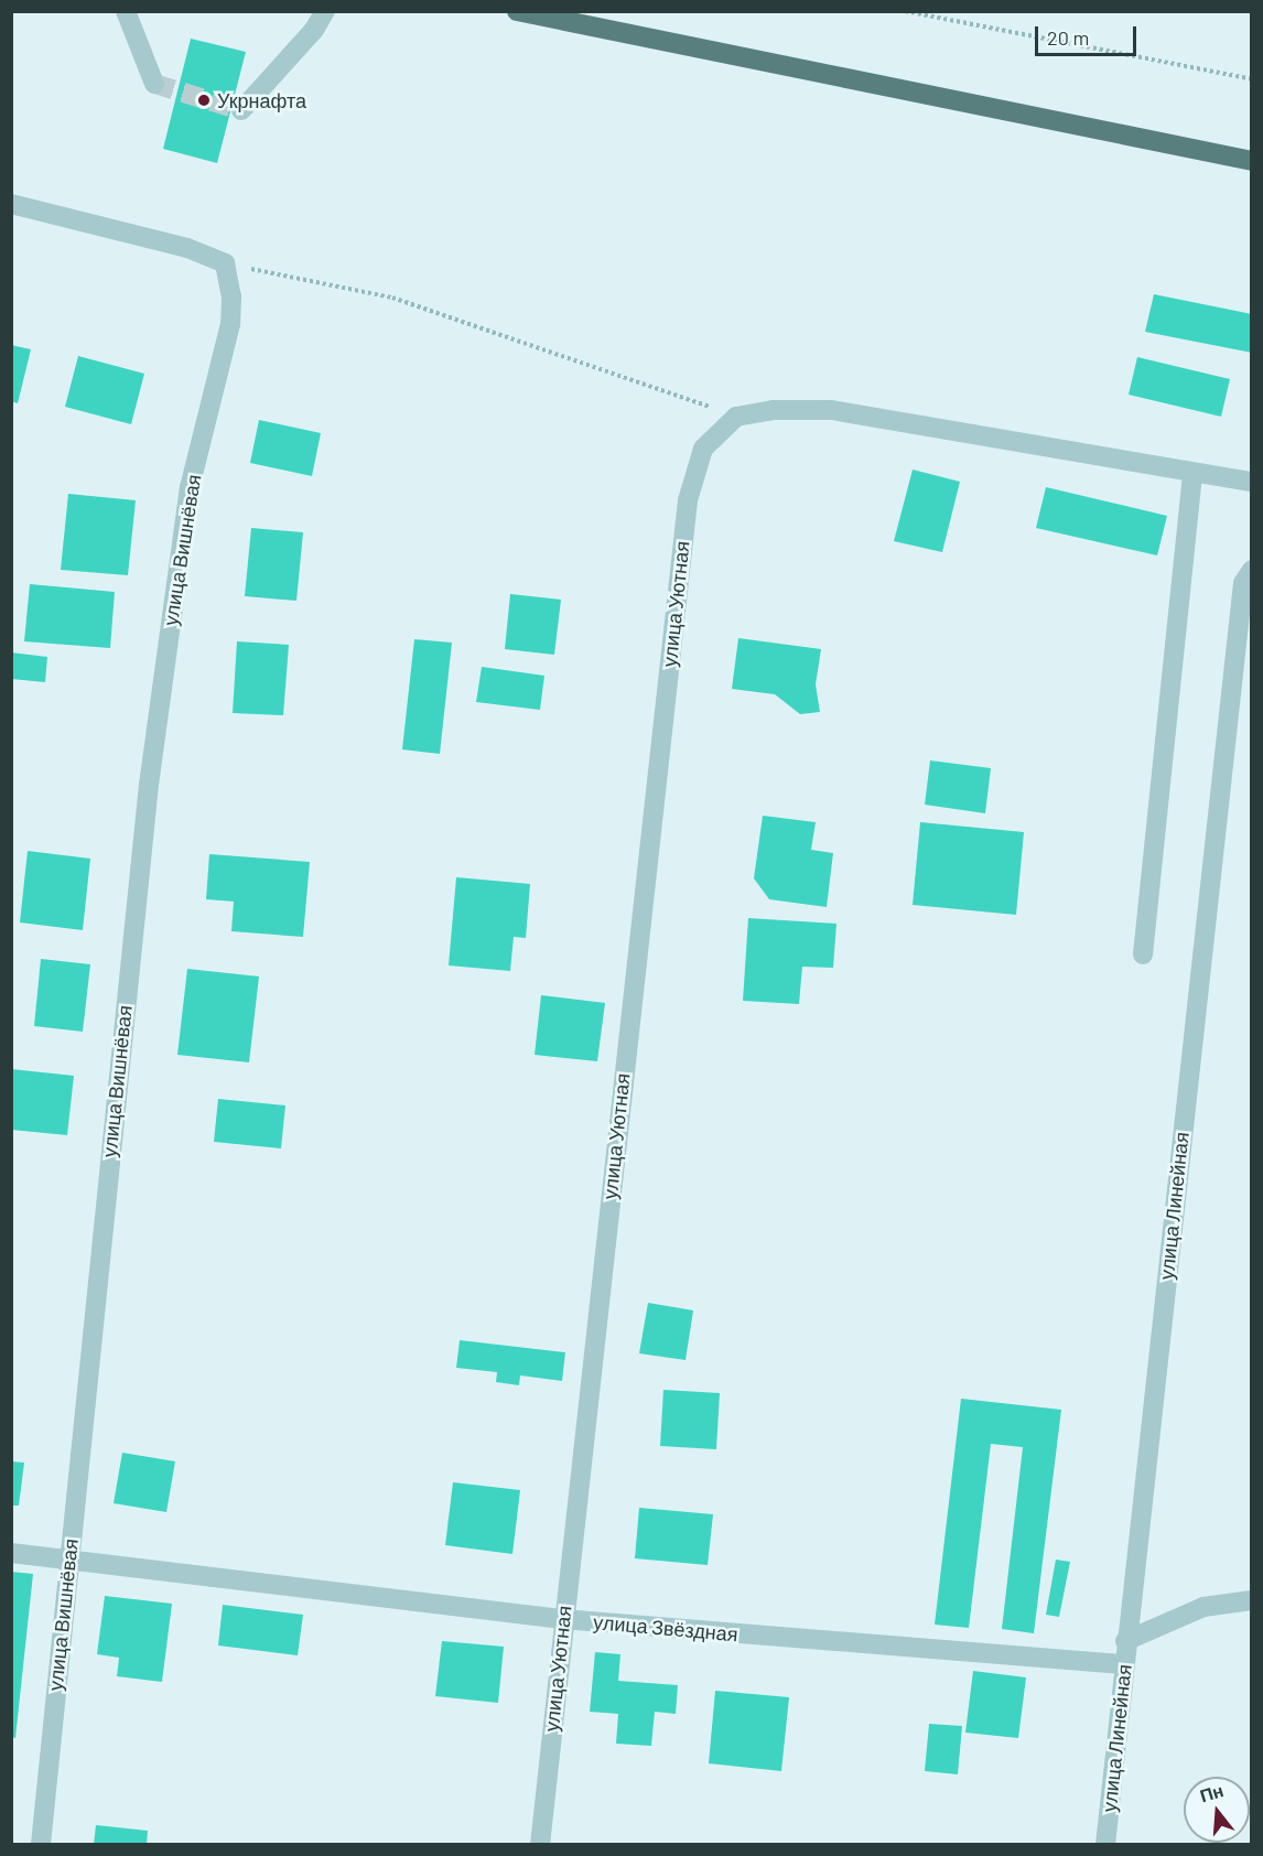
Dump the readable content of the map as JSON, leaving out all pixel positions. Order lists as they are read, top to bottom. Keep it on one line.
{"streets":{"street":["улица Вишнёвая","улица Уютная","улица Линейная","улица Звёздная"]},"crossings":[["улица Вишнёвая","улица Звёздная"],["улица Уютная","улица Звёздная"],["улица Линейная","улица Звёздная"]],"places":["Укрнафта"],"scale_bar":"20 m","north":"top"}
